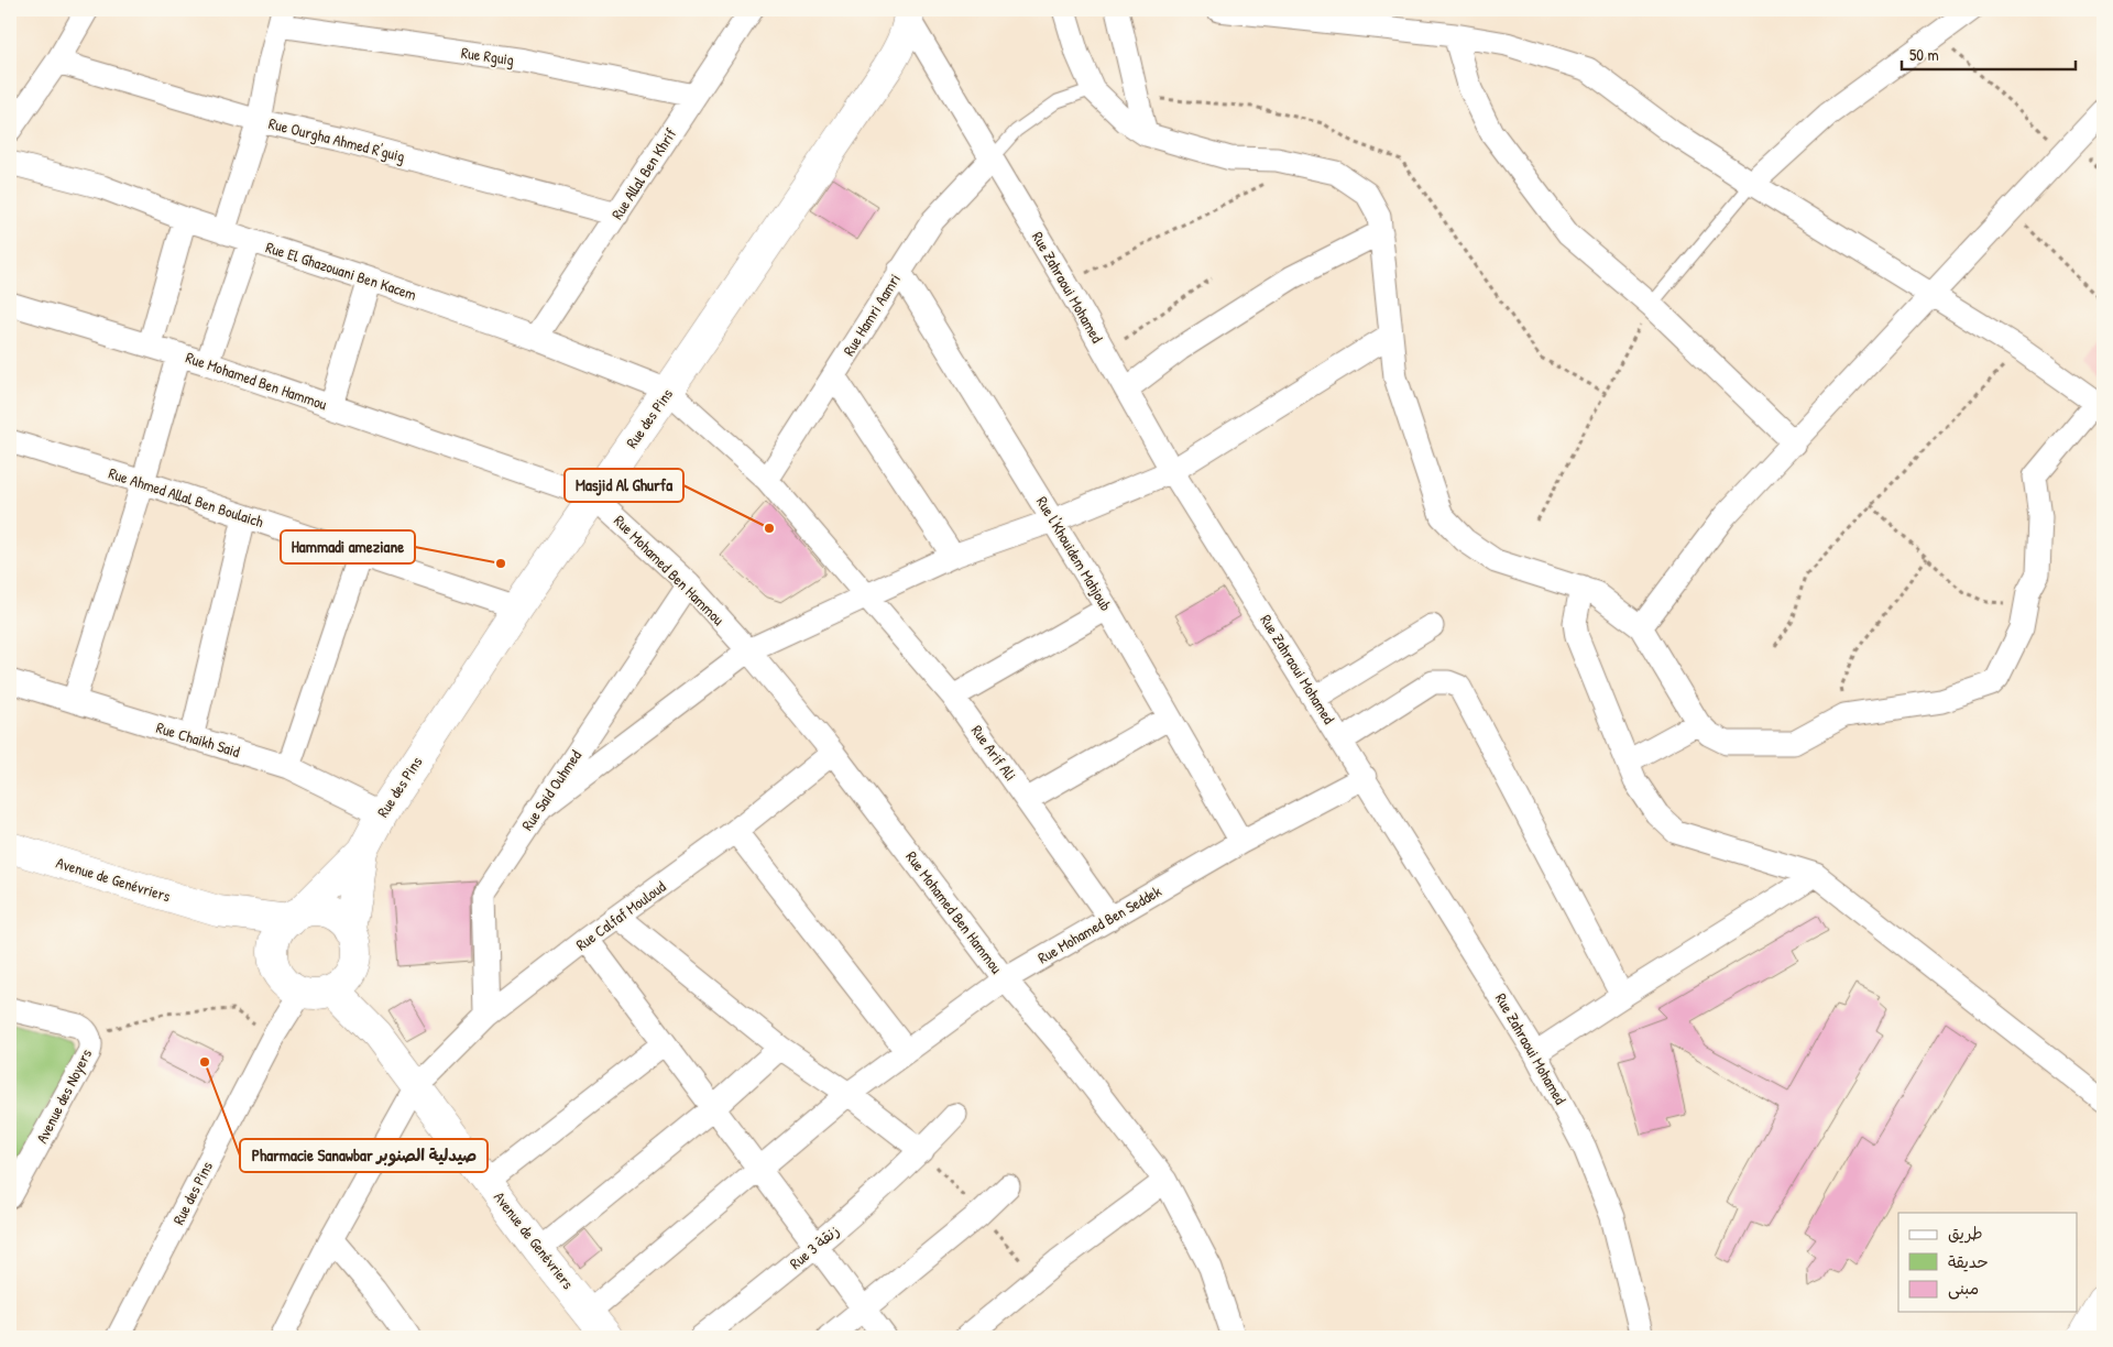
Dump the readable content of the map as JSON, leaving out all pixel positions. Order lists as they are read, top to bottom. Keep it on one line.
{"streets":{"street":["Rue Rguig","Rue Ourgha Ahmed R'guig","Rue Allal Ben Khrif","Rue El Ghazouani Ben Kacem","Rue Zahraoui Mohamed","Rue Hamri Aamri","Rue Mohamed Ben Hammou","Rue des Pins","Rue Ahmed Allal Ben Boulaich","Rue l'Khouidem Mahjoub","Rue Chaikh Said","Rue Arif Ali","Rue Said Ouhmed","Avenue de Genévriers","Rue Calfaf Mouloud","Rue Mohamed Ben Seddek","Avenue des Noyers","Rue 3 زنقة"]},"crossings":[["Rue Rguig","Rue Allal Ben Khrif"],["Rue Ourgha Ahmed R'guig","Rue Allal Ben Khrif"],["Rue Allal Ben Khrif","Rue El Ghazouani Ben Kacem"],["Rue El Ghazouani Ben Kacem","Rue des Pins"],["Rue El Ghazouani Ben Kacem","Rue Arif Ali"],["Rue Zahraoui Mohamed","Rue Hamri Aamri"],["Rue Zahraoui Mohamed","Rue des Pins"],["Rue Zahraoui Mohamed","Rue Mohamed Ben Seddek"],["Rue Hamri Aamri","Rue l'Khouidem Mahjoub"],["Rue Hamri Aamri","Rue Arif Ali"],["Rue Mohamed Ben Hammou","Rue des Pins"],["Rue Mohamed Ben Hammou","Rue Said Ouhmed"],["Rue Mohamed Ben Hammou","Rue Calfaf Mouloud"],["Rue Mohamed Ben Hammou","Rue Mohamed Ben Seddek"],["Rue des Pins","Rue Ahmed Allal Ben Boulaich"],["Rue des Pins","Rue Chaikh Said"],["Rue des Pins","Rue Arif Ali"],["Rue des Pins","Avenue de Genévriers"],["Rue l'Khouidem Mahjoub","Rue Mohamed Ben Seddek"],["Rue Arif Ali","Rue Mohamed Ben Seddek"],["Rue Said Ouhmed","Rue Calfaf Mouloud"],["Avenue de Genévriers","Rue Calfaf Mouloud"],["Avenue de Genévriers","Rue Mohamed Ben Seddek"]],"places":["Masjid Al Ghurfa","Hammadi ameziane","Pharmacie Sanawbar صيدلية الصنوبر"],"legend":["طريق","حديقة","مبنى"],"scale_bar":"50 m"}
